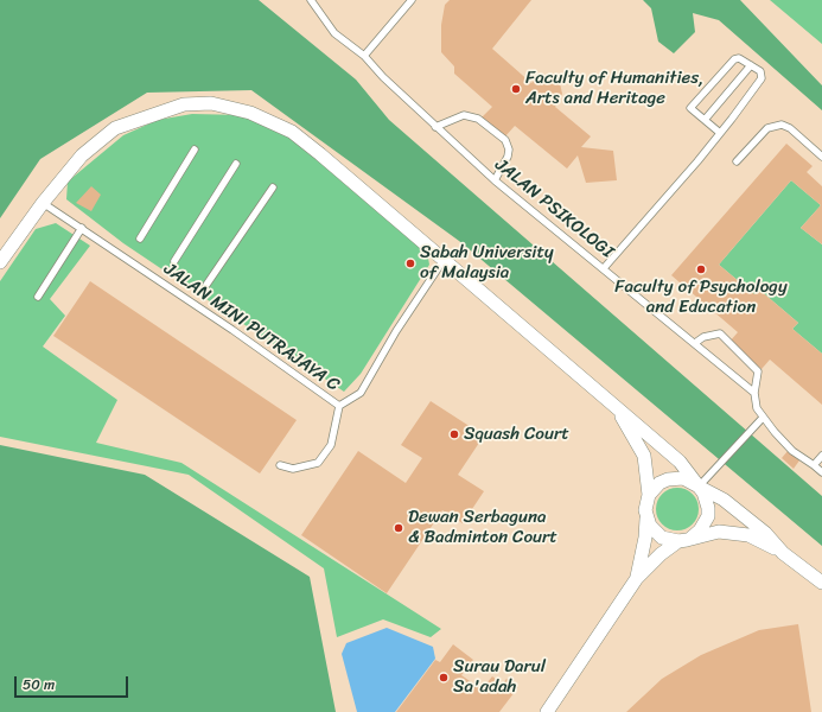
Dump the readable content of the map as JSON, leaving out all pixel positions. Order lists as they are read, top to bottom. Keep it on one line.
{"streets":{"lane":["JALAN PSIKOLOGI","JALAN MINI PUTRAJAYA C"]},"places":["Faculty of Humanities, Arts and Heritage","Sabah University of Malaysia","Faculty of Psychology and Education","Squash Court","Dewan Serbaguna & Badminton Court","Surau Darul Sa'adah"],"scale_bar":"50 m"}
